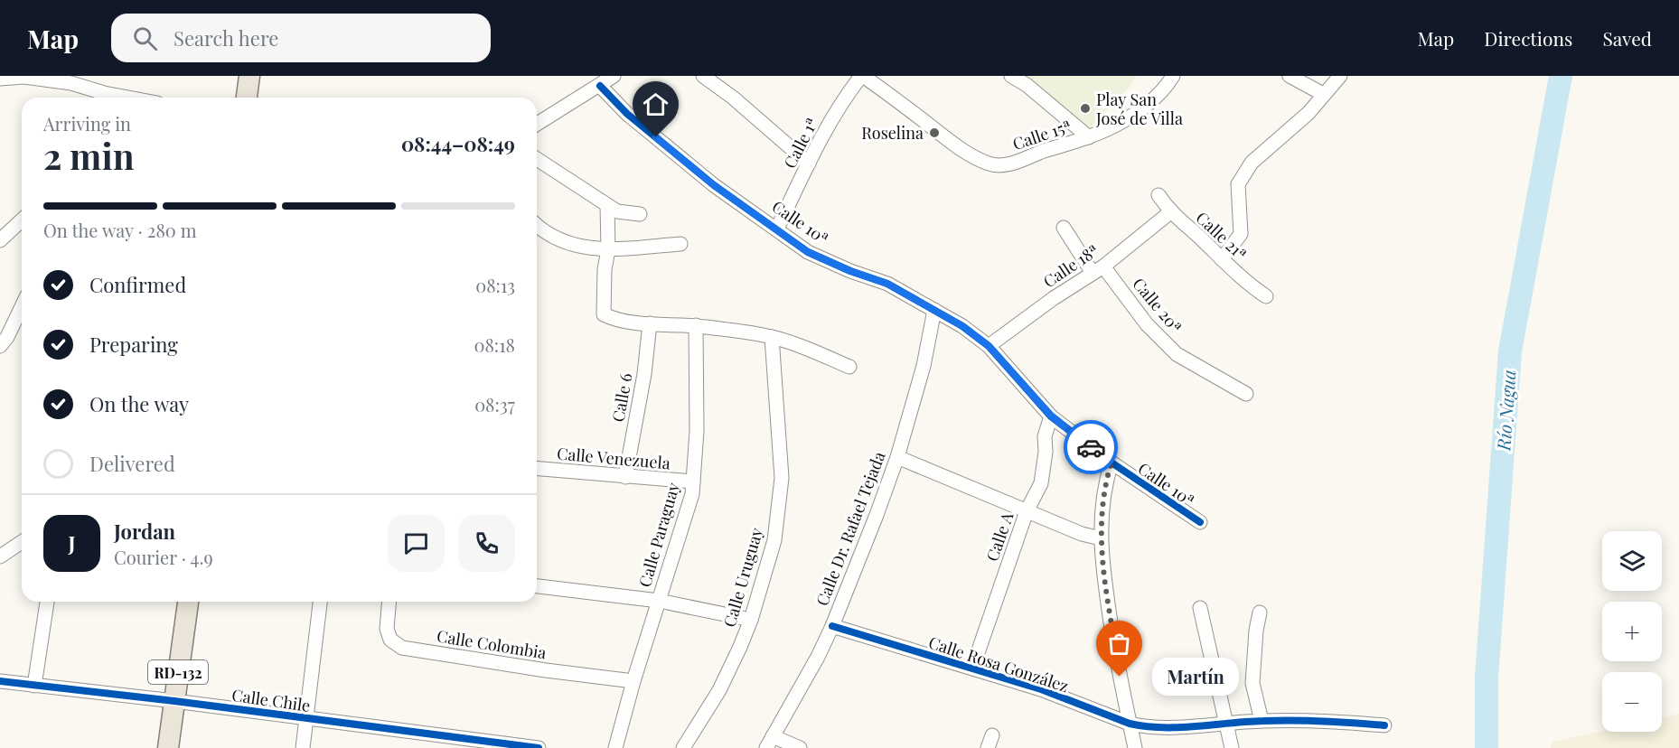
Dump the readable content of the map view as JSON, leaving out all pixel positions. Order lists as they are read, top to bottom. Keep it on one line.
{"streets":{"main road":["RD-132"],"street":["Calle 15ª","Calle 1ª","Calle 10ª","Calle 21ª","Calle 18ª","Calle 20ª","Calle 6","Calle Venezuela","Calle Dr. Rafael Tejada","Calle Paraguay","Calle A","Calle Uruguay","Calle Colombia","Calle Rosa González","Calle Chile"]},"crossings":[["Calle 15ª","Calle 1ª"],["Calle 1ª","Calle 10ª"],["Calle 10ª","Calle 18ª"],["Calle 10ª","Calle Dr. Rafael Tejada"],["Calle 10ª","Calle A"],["Calle 21ª","Calle 18ª"],["Calle 18ª","Calle 20ª"],["Calle 6","Calle Venezuela"],["Calle Venezuela","Calle Paraguay"],["Calle Dr. Rafael Tejada","Calle Rosa González"],["Calle Paraguay","Calle Colombia"],["Calle A","Calle Rosa González"],["RD-132","Calle Chile"]],"water":["Río Nagua"],"places":["Play San José de Villa","Roselina","Martín"],"page":{"header":"Map","search":"Search here","nav":["Map","Directions","Saved"],"heading":["2 min","Arriving in","08:44–08:49"],"panel":["Jordan","Courier · 4.9"],"bar":"On the way · 280 m","list":[["Confirmed","08:13"],["Preparing","08:18"],["On the way","08:37"],"Delivered"],"round":"J","map_buttons":["+","−"],"bubble":"Martín"}}
